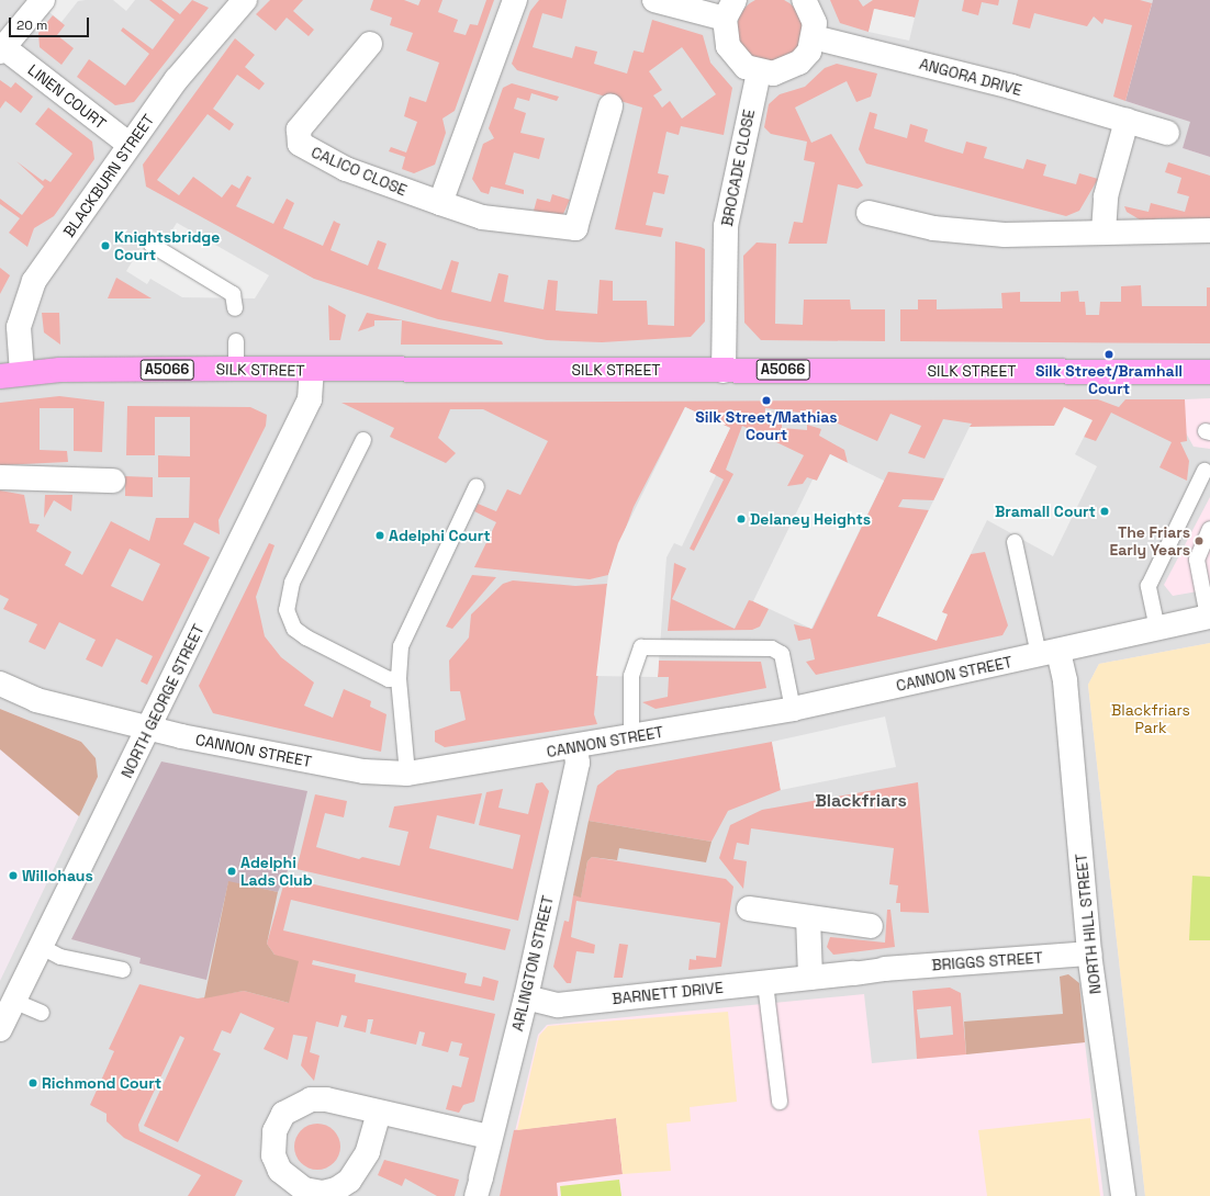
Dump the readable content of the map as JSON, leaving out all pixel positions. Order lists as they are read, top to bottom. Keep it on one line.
{"streets":{"main road":["A5066","SILK STREET"],"street":["ANGORA DRIVE","LINEN COURT","BROCADE CLOSE","CALICO CLOSE","BLACKBURN STREET","CANNON STREET","NORTH GEORGE STREET","NORTH HILL STREET","BRIGGS STREET","ARLINGTON STREET","BARNETT DRIVE"]},"crossings":[["LINEN COURT","BLACKBURN STREET"],["BROCADE CLOSE","SILK STREET"],["BLACKBURN STREET","SILK STREET"],["SILK STREET","NORTH GEORGE STREET"],["CANNON STREET","NORTH GEORGE STREET"],["CANNON STREET","NORTH HILL STREET"],["CANNON STREET","ARLINGTON STREET"],["NORTH HILL STREET","BRIGGS STREET"],["ARLINGTON STREET","BARNETT DRIVE"]],"districts":["Blackfriars"],"parks":["Blackfriars Park"],"places":["Knightsbridge Court","Silk Street/Bramhall Court","Silk Street/Mathias Court","Bramall Court","Delaney Heights","Adelphi Court","The Friars Early Years","Adelphi Lads Club","Willohaus","Richmond Court"],"scale_bar":"20 m"}
